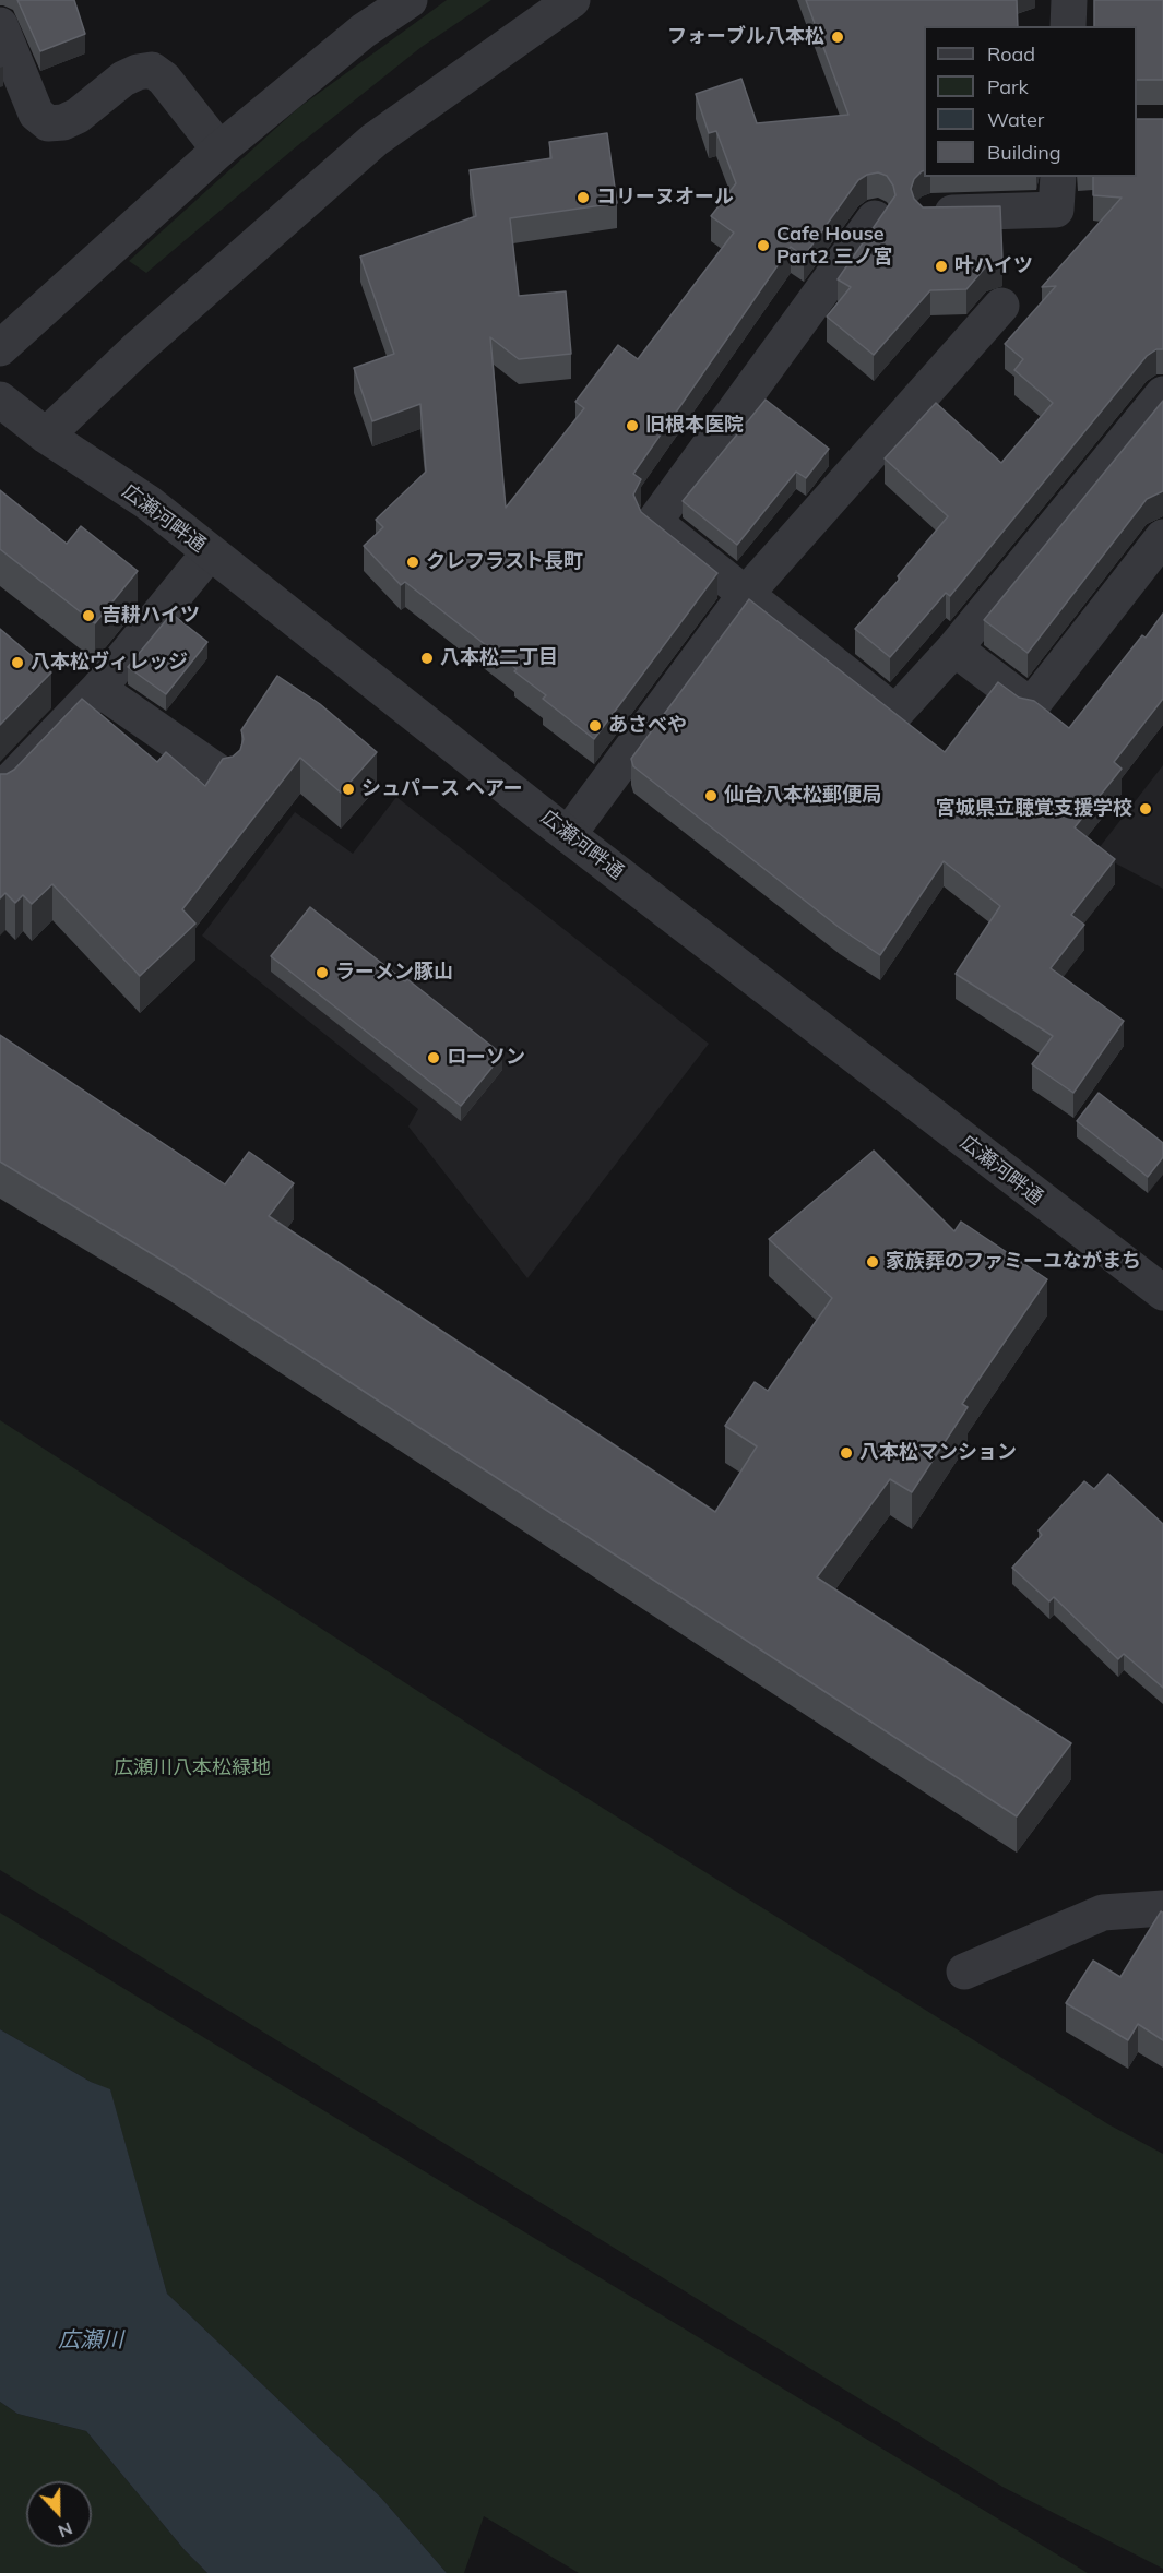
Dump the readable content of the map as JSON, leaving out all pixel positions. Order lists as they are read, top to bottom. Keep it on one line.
{"streets":{"street":["広瀬河畔通"]},"water":["広瀬川"],"parks":["広瀬川八本松緑地"],"places":["フォーブル八本松","コリーヌオール","Cafe House Part2 三ノ宮","叶ハイツ","旧根本医院","クレフラスト長町","吉耕ハイツ","八本松二丁目","八本松ヴィレッジ","あさべや","シュパース ヘアー","仙台八本松郵便局","宮城県立聴覚支援学校","ラーメン豚山","ローソン","家族葬のファミーユながまち","八本松マンション"],"legend":["Road","Park","Water","Building"],"north":"bottom"}
